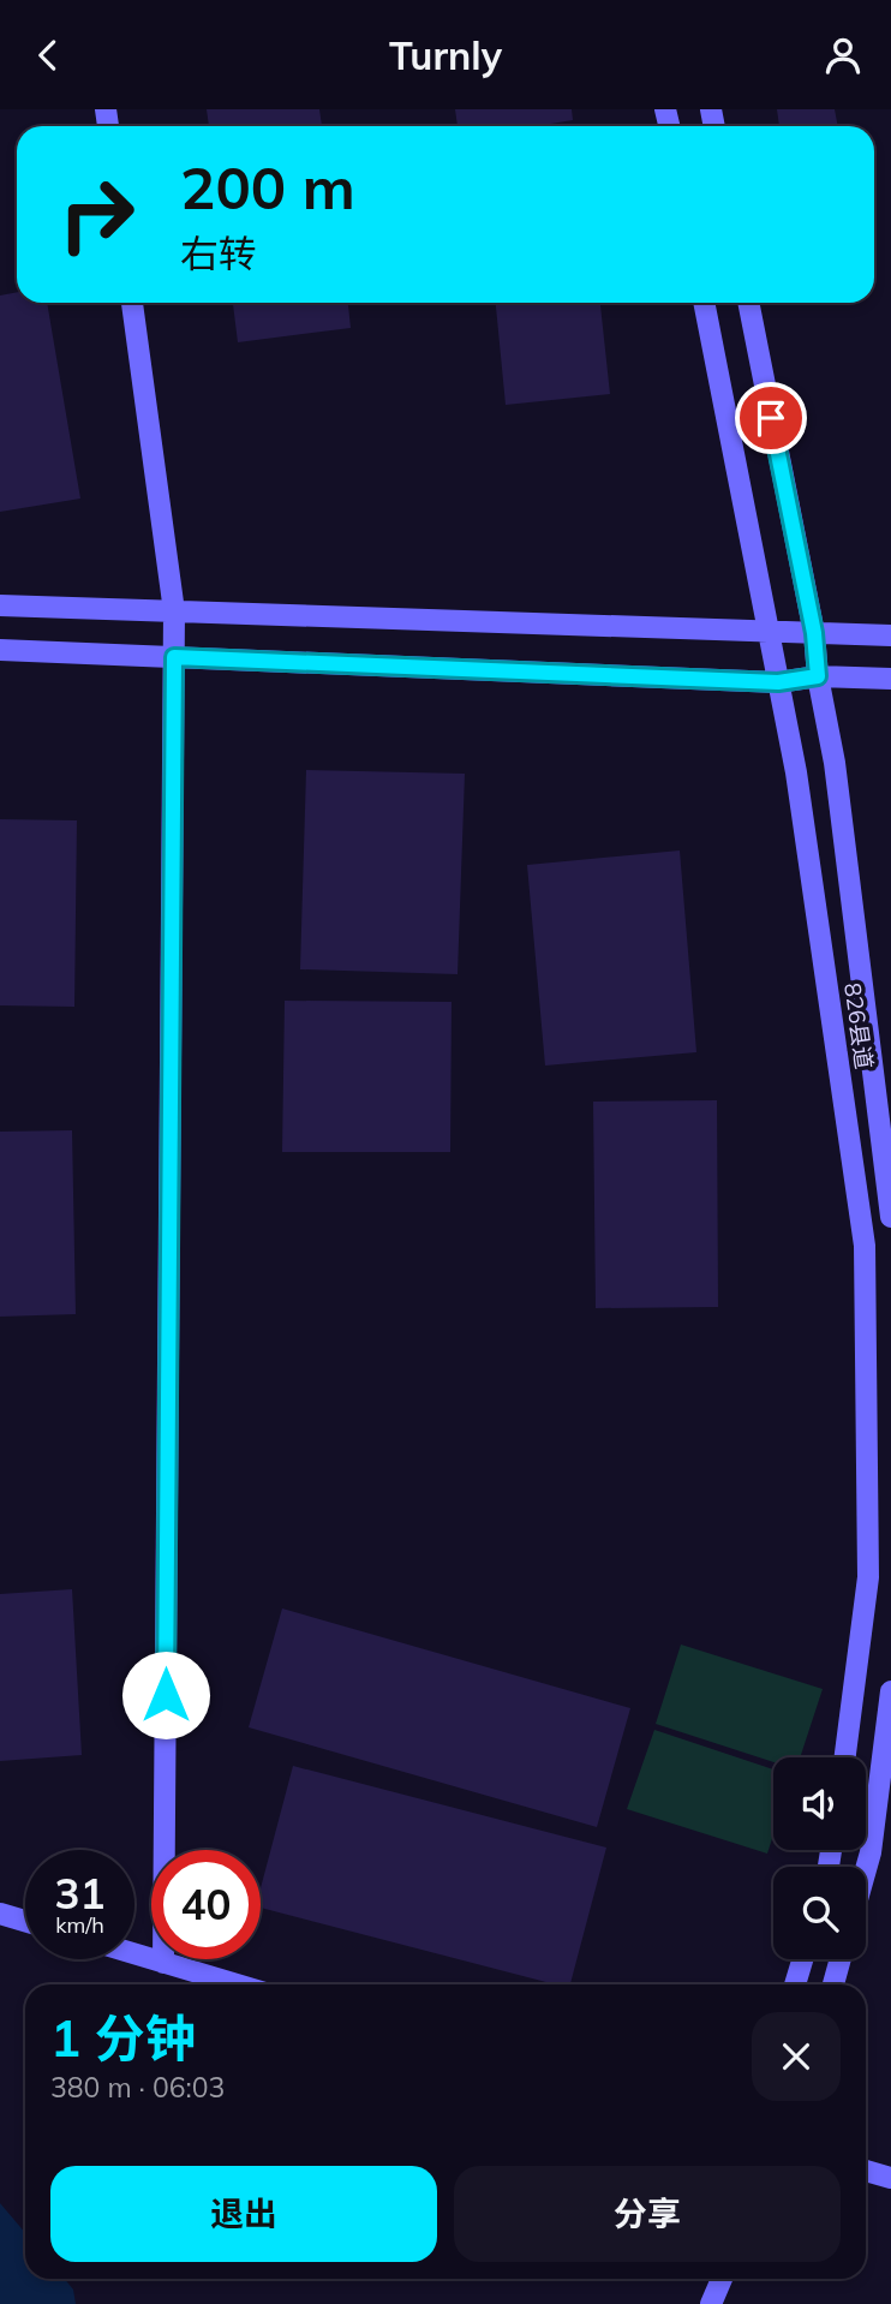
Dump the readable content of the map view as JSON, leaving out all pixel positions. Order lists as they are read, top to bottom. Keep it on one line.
{"streets":{"street":["826县道"]},"page":{"header":"Turnly","turn":["200 m","右转"],"speed":"31 km/h","limit":"40","heading":["1 分钟","380 m · 06:03"],"buttons":["退出","分享"]}}
